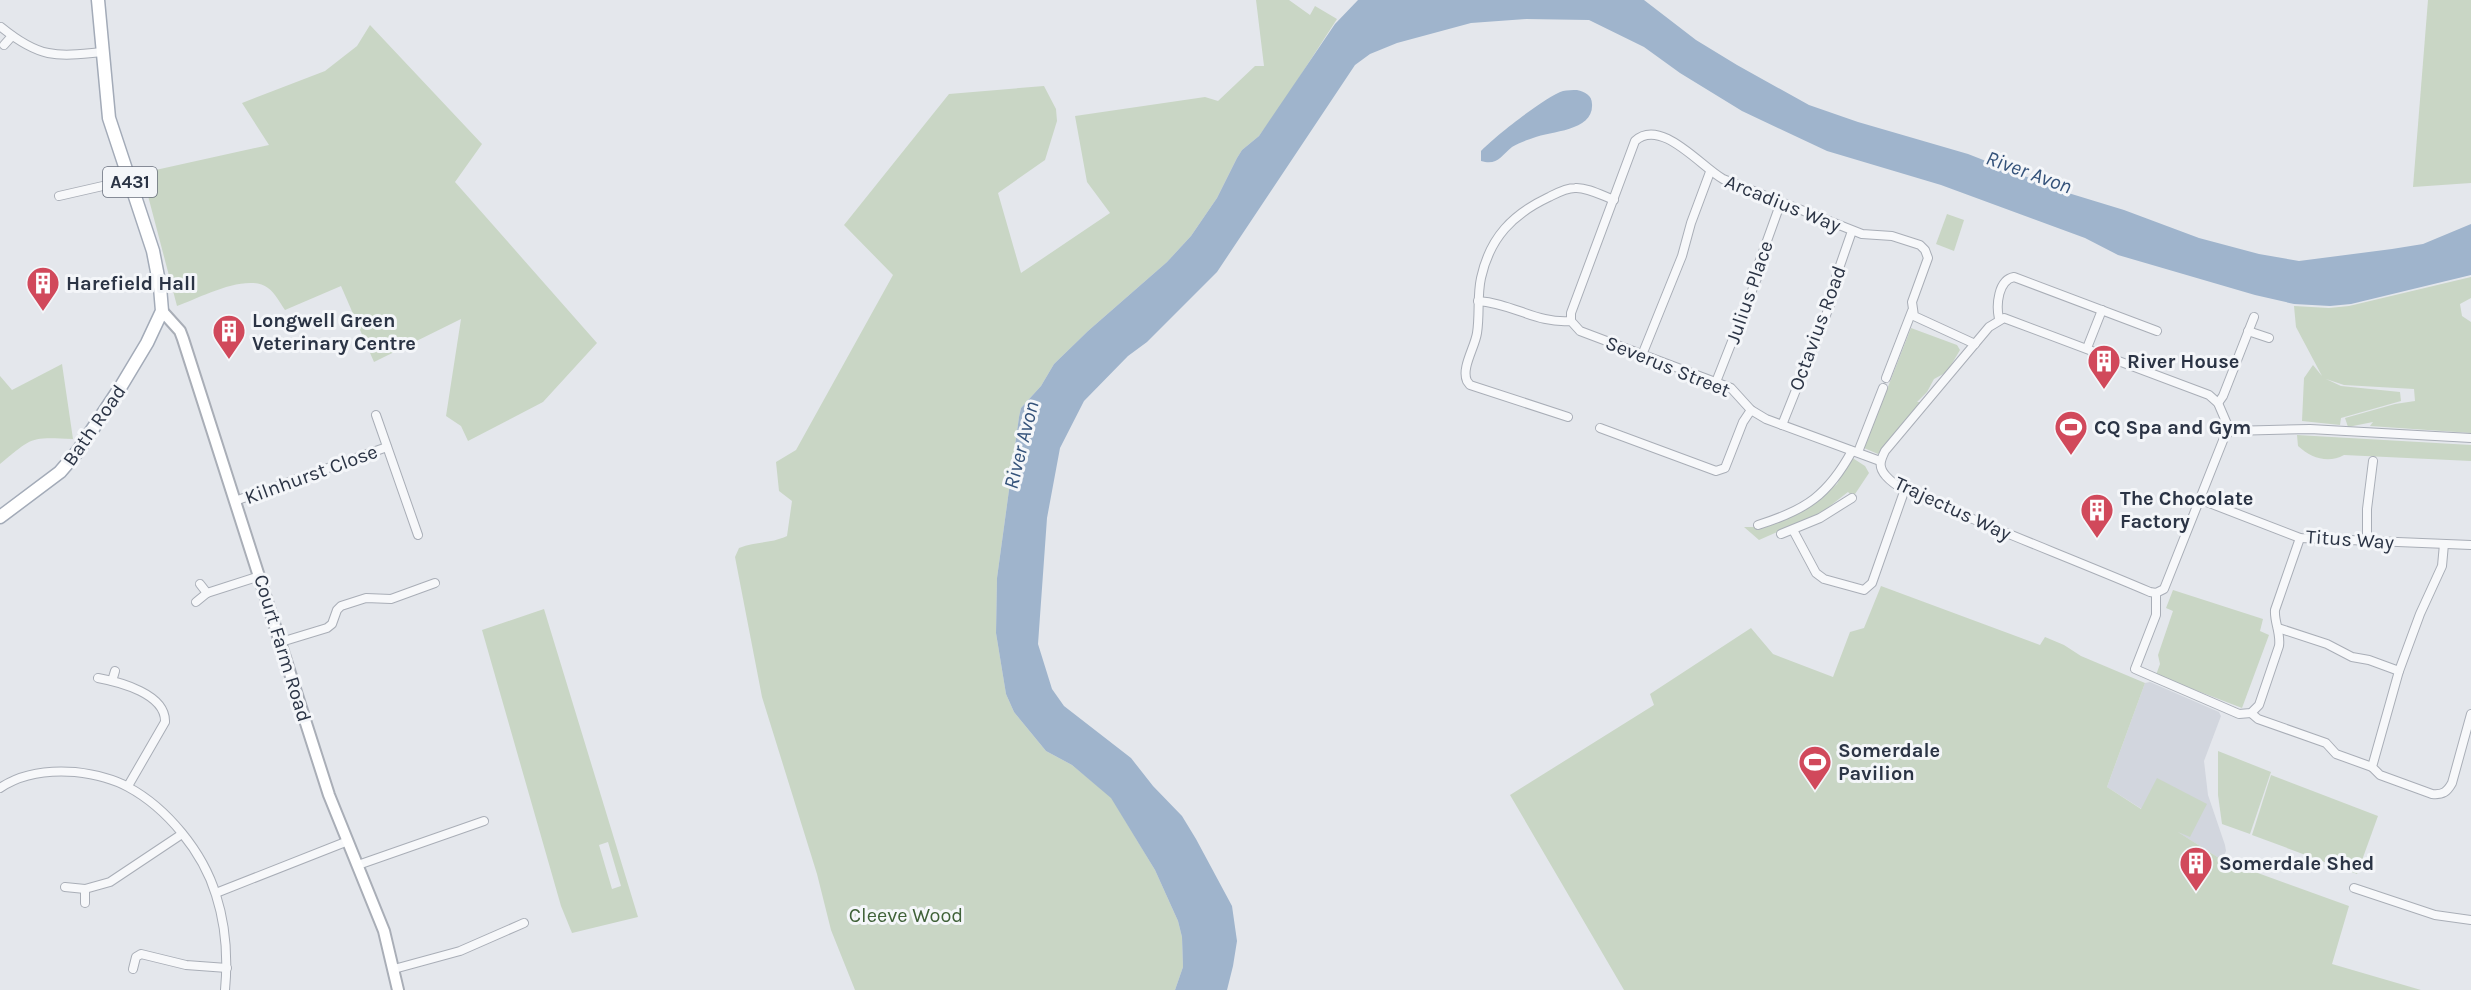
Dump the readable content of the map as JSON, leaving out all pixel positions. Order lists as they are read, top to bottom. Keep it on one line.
{"streets":{"main road":["A431","Bath Road"],"street":["Arcadius Way","Julius Place","Octavius Road","Severus Street","Kilnhurst Close","Trajectus Way","Titus Way","Court Farm Road"]},"crossings":[["A431","Bath Road"],["A431","Court Farm Road"],["Arcadius Way","Julius Place"],["Arcadius Way","Octavius Road"],["Arcadius Way","Severus Street"],["Julius Place","Severus Street"],["Octavius Road","Severus Street"],["Severus Street","Trajectus Way"],["Bath Road","Court Farm Road"],["Kilnhurst Close","Court Farm Road"]],"water":["River Avon"],"parks":["Cleeve Wood"],"places":{"building":["Harefield Hall","Longwell Green Veterinary Centre","River House","The Chocolate Factory","Somerdale Shed"],"sports":["CQ Spa and Gym","Somerdale Pavilion"]}}
